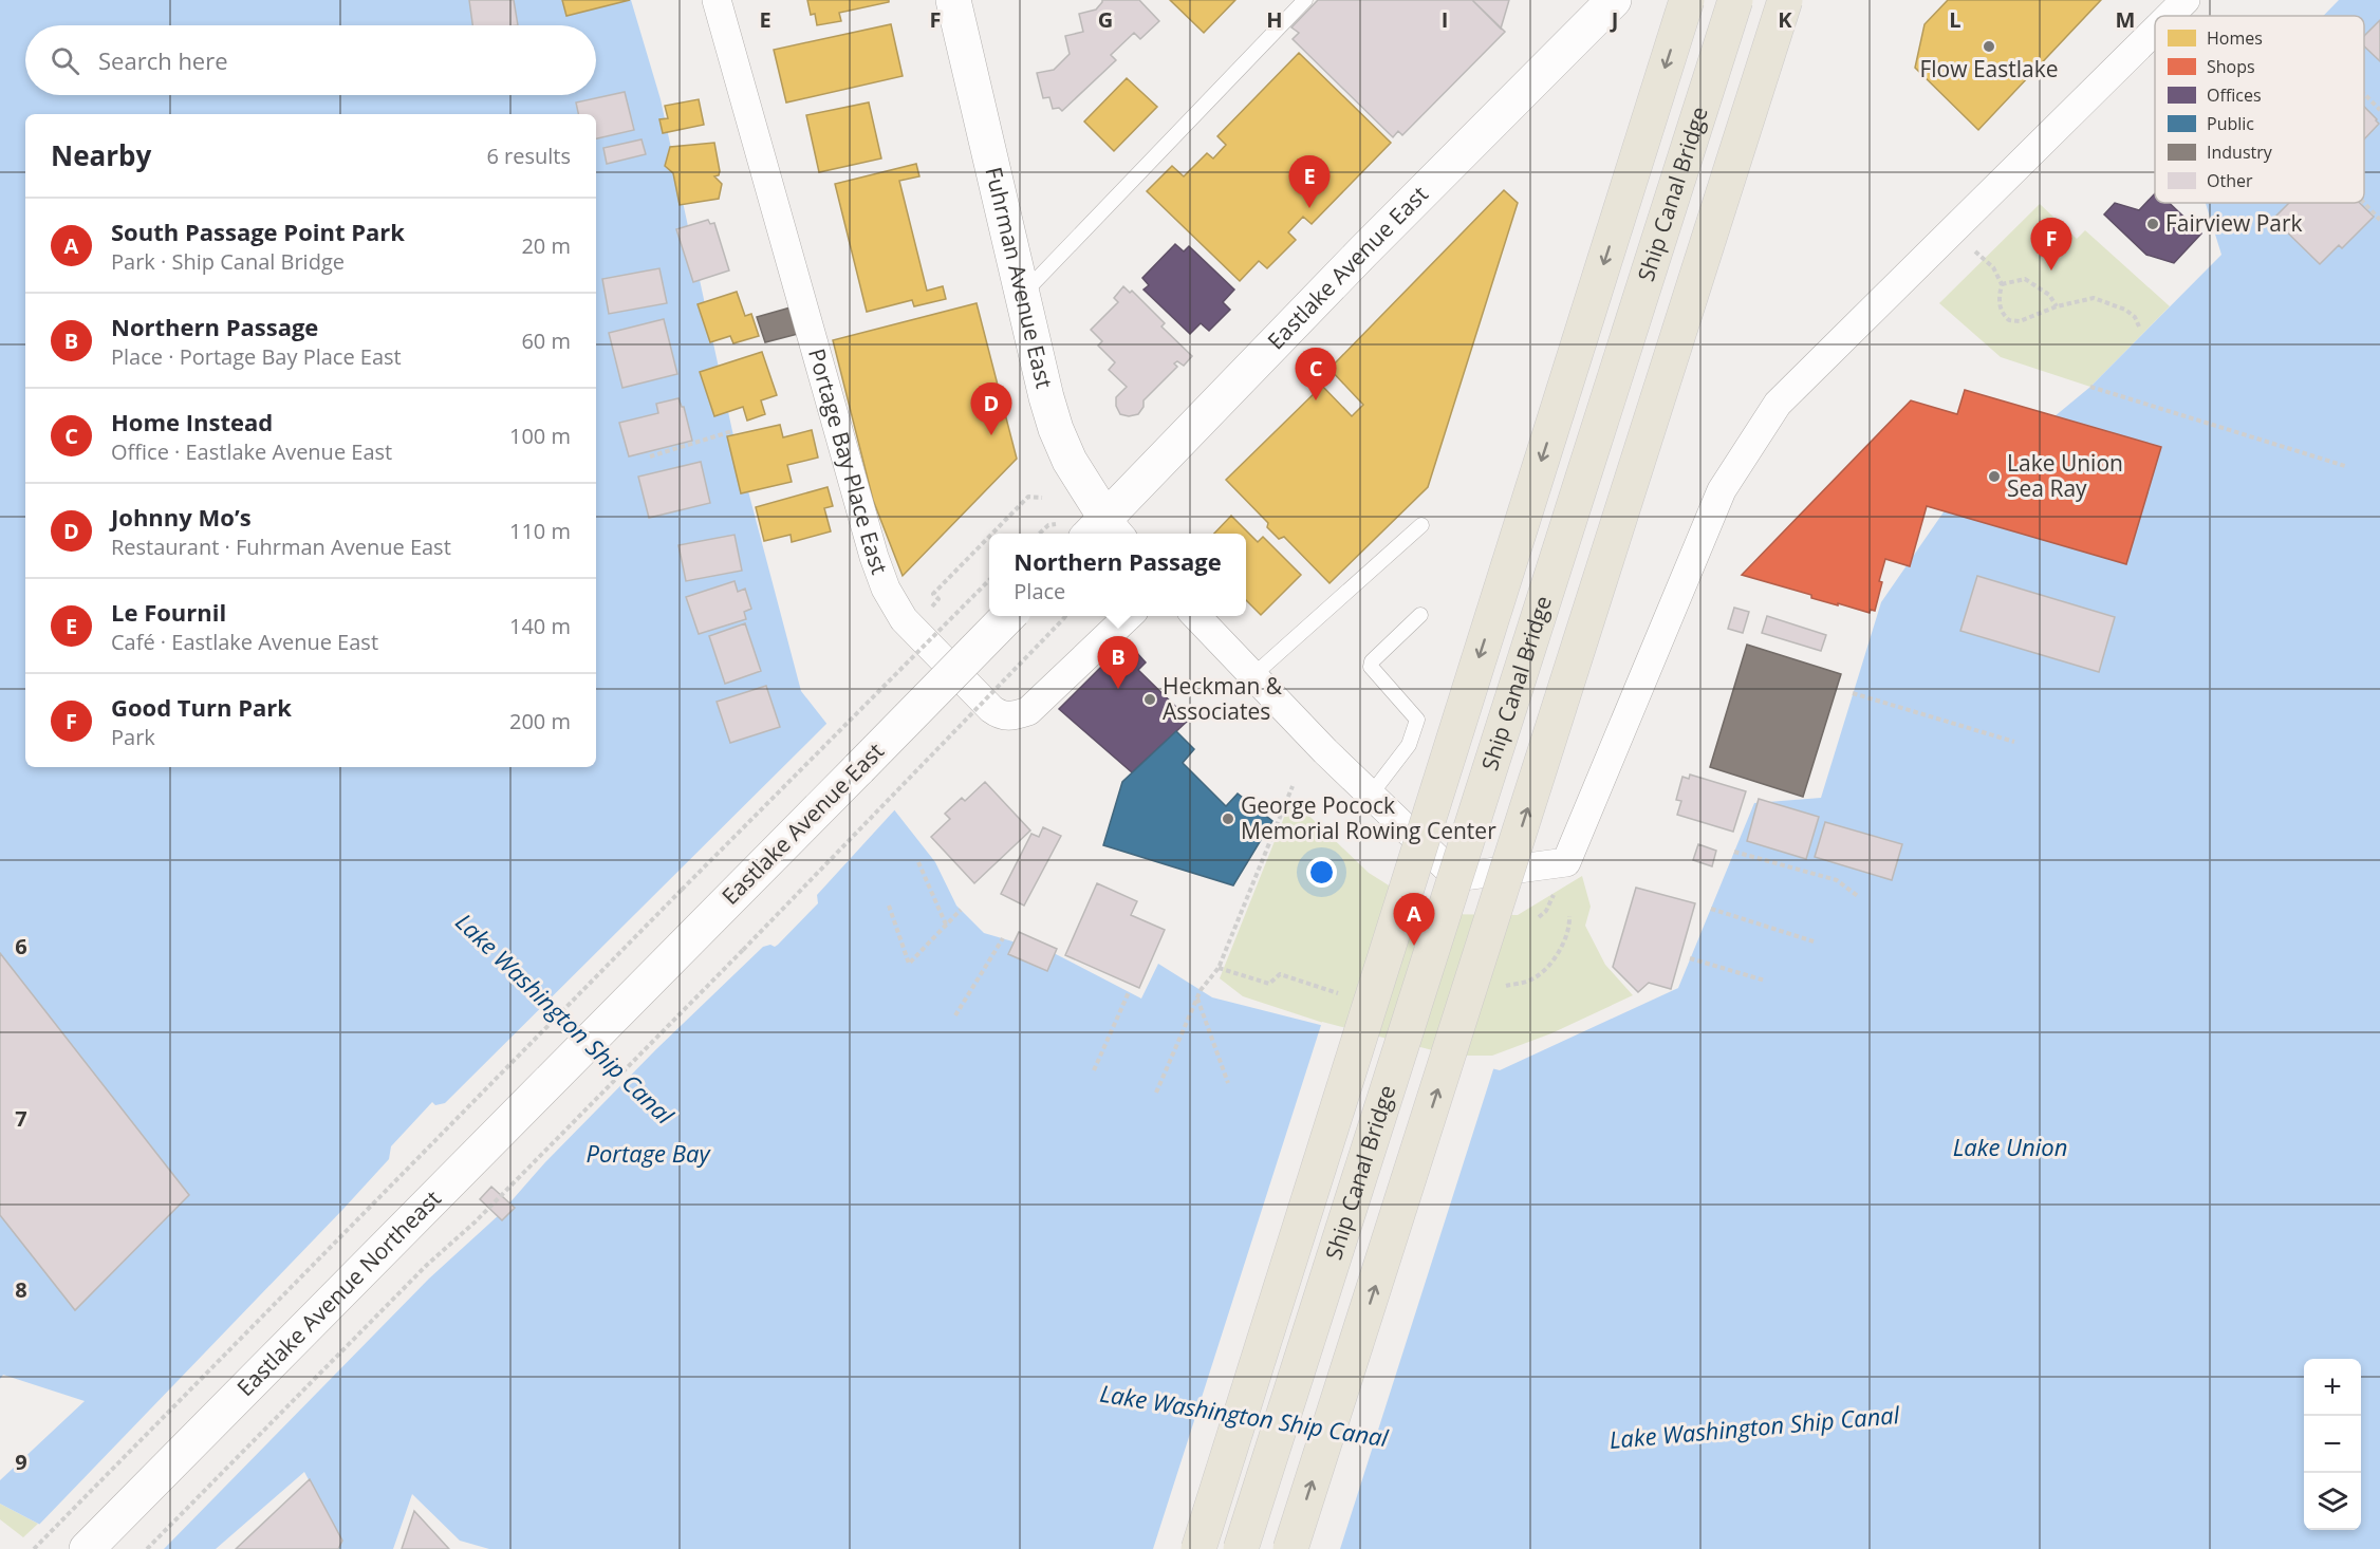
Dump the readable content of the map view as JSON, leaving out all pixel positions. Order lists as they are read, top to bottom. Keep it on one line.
{"streets":{"highway":["Ship Canal Bridge"],"main road":["Eastlake Avenue East","Fuhrman Avenue East","Eastlake Avenue Northeast"],"street":["Portage Bay Place East"]},"crossings":[["Eastlake Avenue East","Fuhrman Avenue East"],["Eastlake Avenue East","Eastlake Avenue Northeast"]],"water":["Lake Washington Ship Canal","Lake Union","Portage Bay"],"places":["Flow Eastlake","Fairview Park","Lake Union Sea Ray","Heckman & Associates","George Pocock Memorial Rowing Center"],"legend":["Homes","Shops","Offices","Public","Industry","Other"],"page":{"search":"Search here","heading":["Nearby","6 results"],"pins":["E","F","C","D","B","A"],"list":[{"mark":"A","name":"South Passage Point Park","note":"Park · Ship Canal Bridge","value":"20 m"},{"mark":"B","name":"Northern Passage","note":"Place · Portage Bay Place East","value":"60 m"},{"mark":"C","name":"Home Instead","note":"Office · Eastlake Avenue East","value":"100 m"},{"mark":"D","name":"Johnny Mo’s","note":"Restaurant · Fuhrman Avenue East","value":"110 m"},{"mark":"E","name":"Le Fournil","note":"Café · Eastlake Avenue East","value":"140 m"},{"mark":"F","name":"Good Turn Park","note":"Park","value":"200 m"}],"popup":["Northern Passage","Place"],"map_buttons":["+","−"]},"grid":{"columns":["E","F","G","H","I","J","K","L","M"],"rows":["6","7","8","9"]}}
